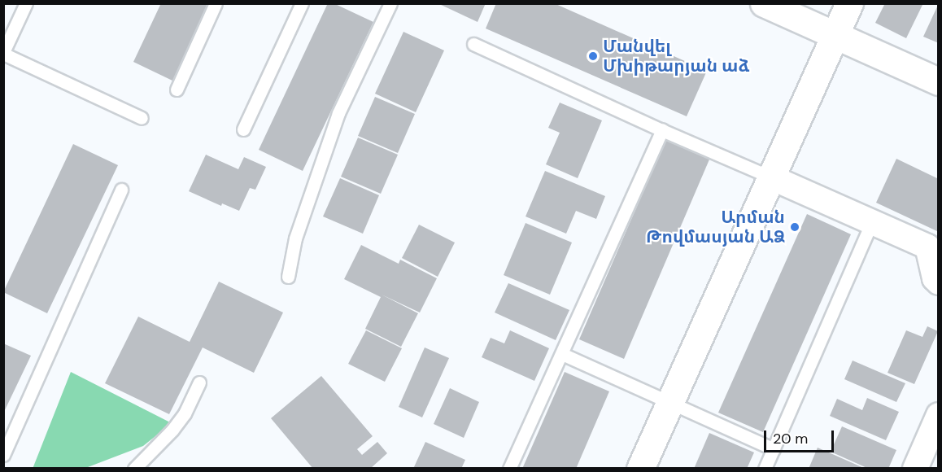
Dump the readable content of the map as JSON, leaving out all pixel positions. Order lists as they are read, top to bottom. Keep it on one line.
{"places":["Մանվել Մխիթարյան աձ","Արման Թովմասյան ԱՁ"],"scale_bar":"20 m"}
